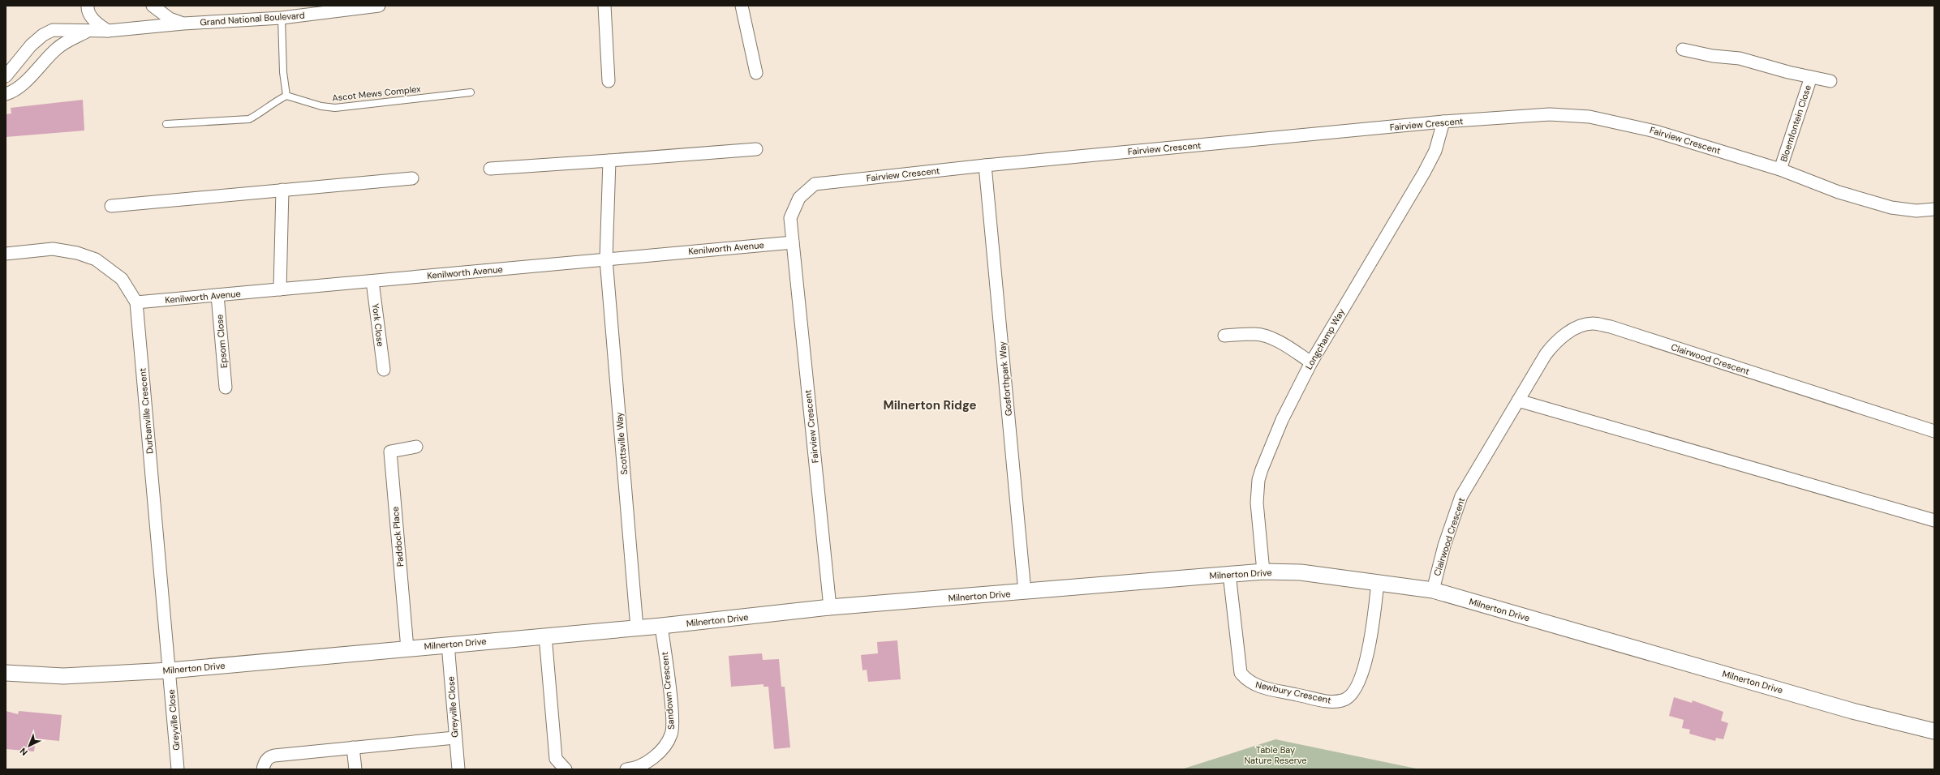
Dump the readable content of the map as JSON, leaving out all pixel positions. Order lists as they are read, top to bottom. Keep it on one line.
{"streets":{"street":["Grand National Boulevard","Bloemfontein Close","Fairview Crescent","Kenilworth Avenue","York Close","Longchamp Way","Epsom Close","Clairwood Crescent","Gosforthpark Way","Durbanville Crescent","Scottsville Way","Paddock Place","Milnerton Drive","Sandown Crescent","Newbury Crescent","Greyville Close"],"lane":["Ascot Mews Complex"]},"crossings":[["Bloemfontein Close","Fairview Crescent"],["Fairview Crescent","Kenilworth Avenue"],["Fairview Crescent","Longchamp Way"],["Fairview Crescent","Gosforthpark Way"],["Fairview Crescent","Milnerton Drive"],["Kenilworth Avenue","York Close"],["Kenilworth Avenue","Epsom Close"],["Kenilworth Avenue","Durbanville Crescent"],["Kenilworth Avenue","Scottsville Way"],["Longchamp Way","Milnerton Drive"],["Clairwood Crescent","Milnerton Drive"],["Gosforthpark Way","Milnerton Drive"],["Durbanville Crescent","Milnerton Drive"],["Durbanville Crescent","Greyville Close"],["Scottsville Way","Milnerton Drive"],["Paddock Place","Milnerton Drive"],["Milnerton Drive","Sandown Crescent"],["Milnerton Drive","Newbury Crescent"],["Milnerton Drive","Greyville Close"]],"districts":["Milnerton Ridge"],"parks":["Table Bay Nature Reserve"],"north":"bottom left"}
